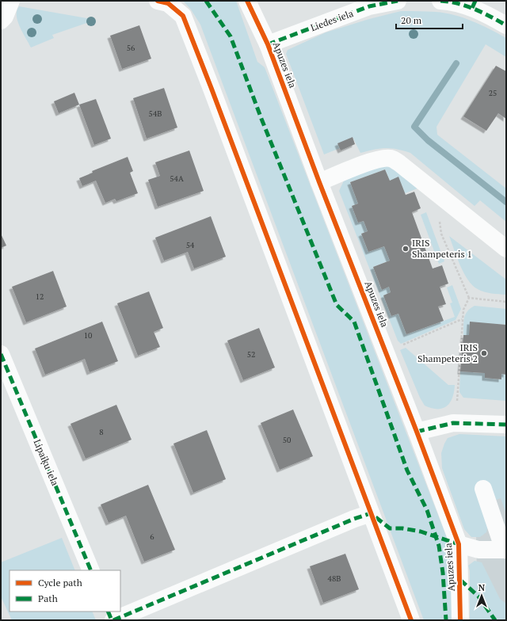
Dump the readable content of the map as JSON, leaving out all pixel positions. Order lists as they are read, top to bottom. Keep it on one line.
{"streets":{"street":["Liedes iela","Apuzes iela","Lipaiķu iela"]},"crossings":[["Liedes iela","Apuzes iela"]],"places":["IRIS Shampeteris 1","IRIS Shampeteris 2"],"house_numbers":["56","25","54B","54A","54","12","10","52","8","50","6","48B"],"legend":["Cycle path","Path"],"scale_bar":"20 m","north":"top"}
